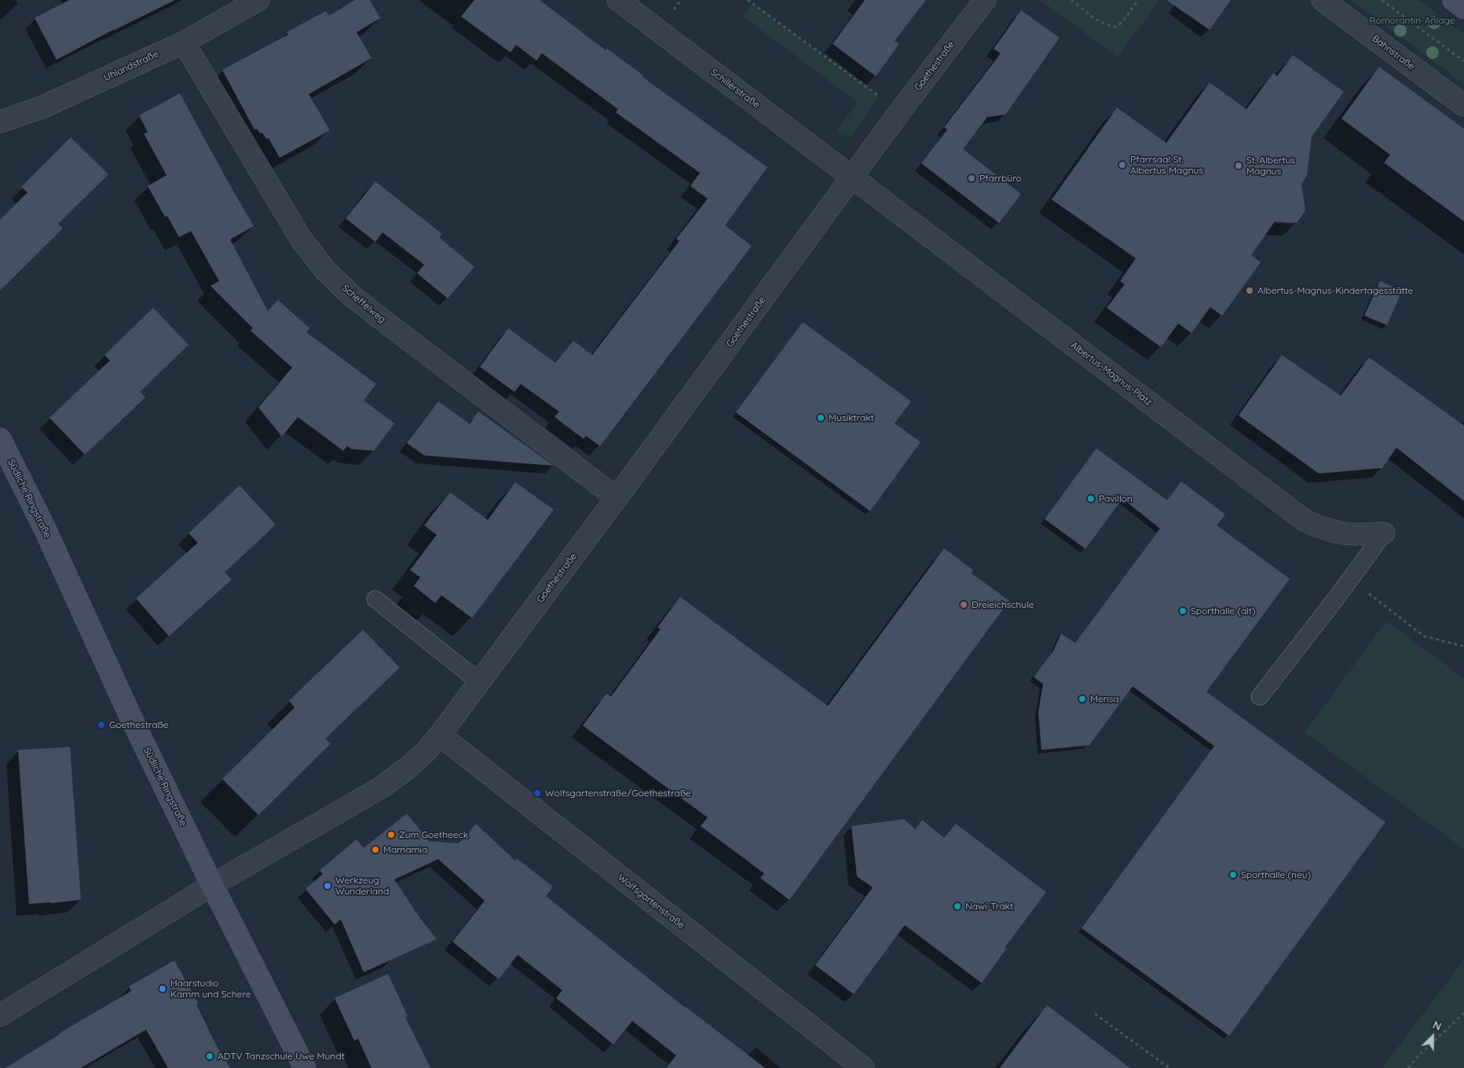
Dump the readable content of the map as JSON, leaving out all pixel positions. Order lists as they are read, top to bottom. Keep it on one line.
{"streets":{"main road":["Südliche Ringstraße"],"street":["Bahnstraße","Uhlandstraße","Goethestraße","Schillerstraße","Scheffelweg","Albertus-Magnus-Platz","Wolfsgartenstraße"]},"crossings":[["Uhlandstraße","Scheffelweg"],["Goethestraße","Schillerstraße"],["Goethestraße","Scheffelweg"],["Goethestraße","Albertus-Magnus-Platz"],["Goethestraße","Südliche Ringstraße"],["Goethestraße","Wolfsgartenstraße"],["Schillerstraße","Albertus-Magnus-Platz"]],"parks":["Romorantin-Anlage"],"places":["Pfarrsaal St. Albertus Magnus","St. Albertus Magnus","Pfarrbüro","Albertus-Magnus-Kindertagesstätte","Musiktrakt","Pavillon","Dreieichschule","Sporthalle (alt)","Mensa","Goethestraße","Wolfsgartenstraße/Goethestraße","Zum Goetheeck","Mamamia","Sporthalle (neu)","Werkzeug Wunderland","Nawi-Trakt","Haarstudio Kamm und Schere","ADTV Tanzschule Uwe Mundt"],"north":"top right"}
